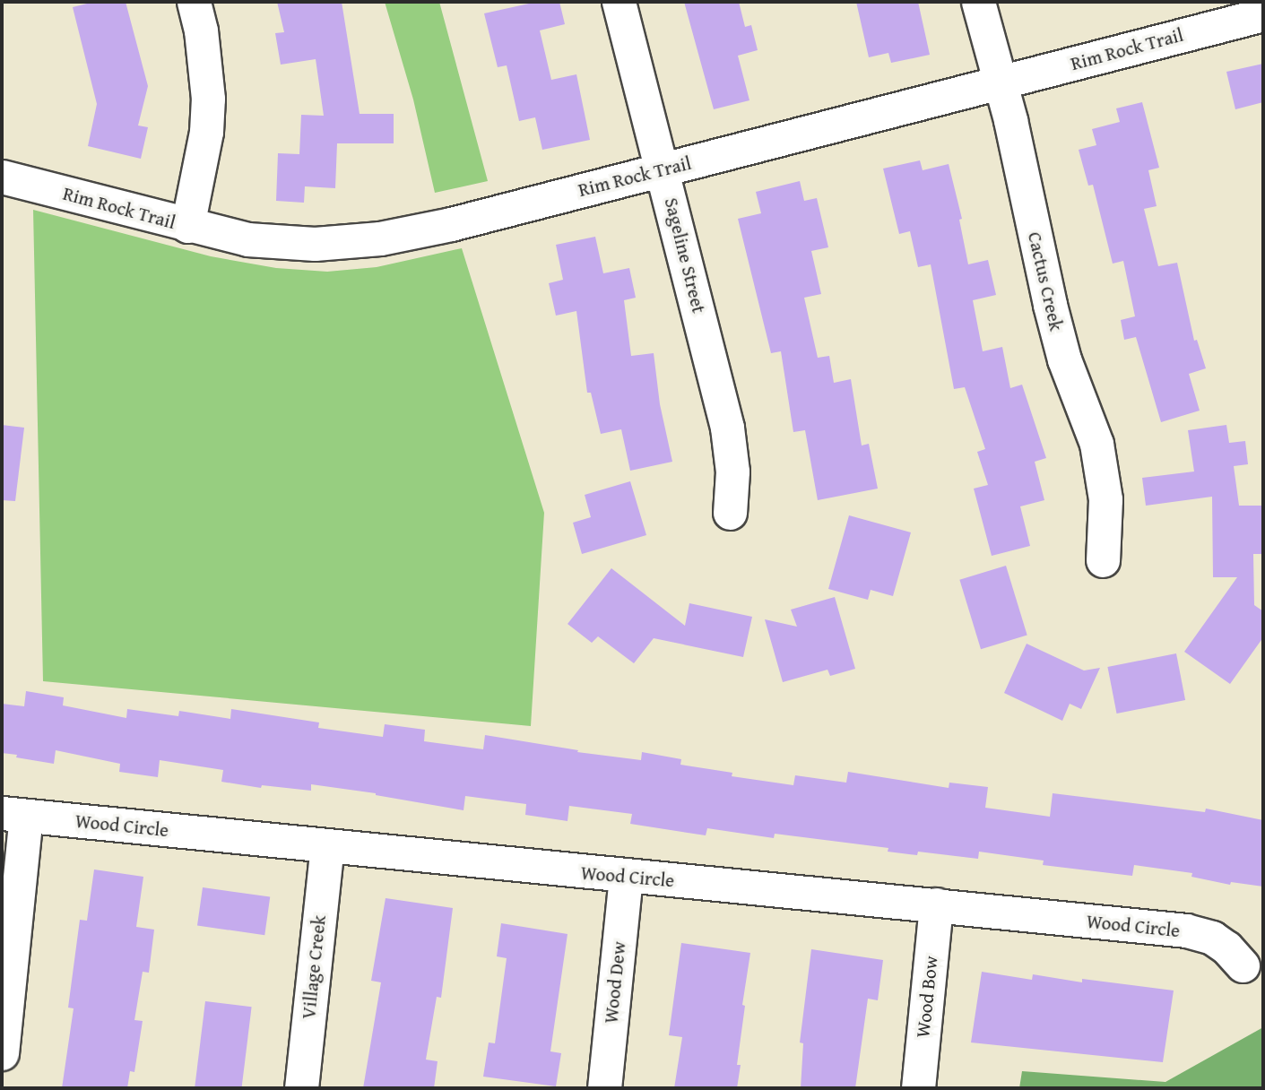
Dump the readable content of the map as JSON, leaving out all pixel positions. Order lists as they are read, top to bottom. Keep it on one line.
{"streets":{"street":["Rim Rock Trail","Sageline Street","Cactus Creek","Wood Circle","Village Creek","Wood Dew","Wood Bow"]},"crossings":[["Rim Rock Trail","Sageline Street"],["Rim Rock Trail","Cactus Creek"],["Wood Circle","Village Creek"],["Wood Circle","Wood Dew"],["Wood Circle","Wood Bow"]]}
